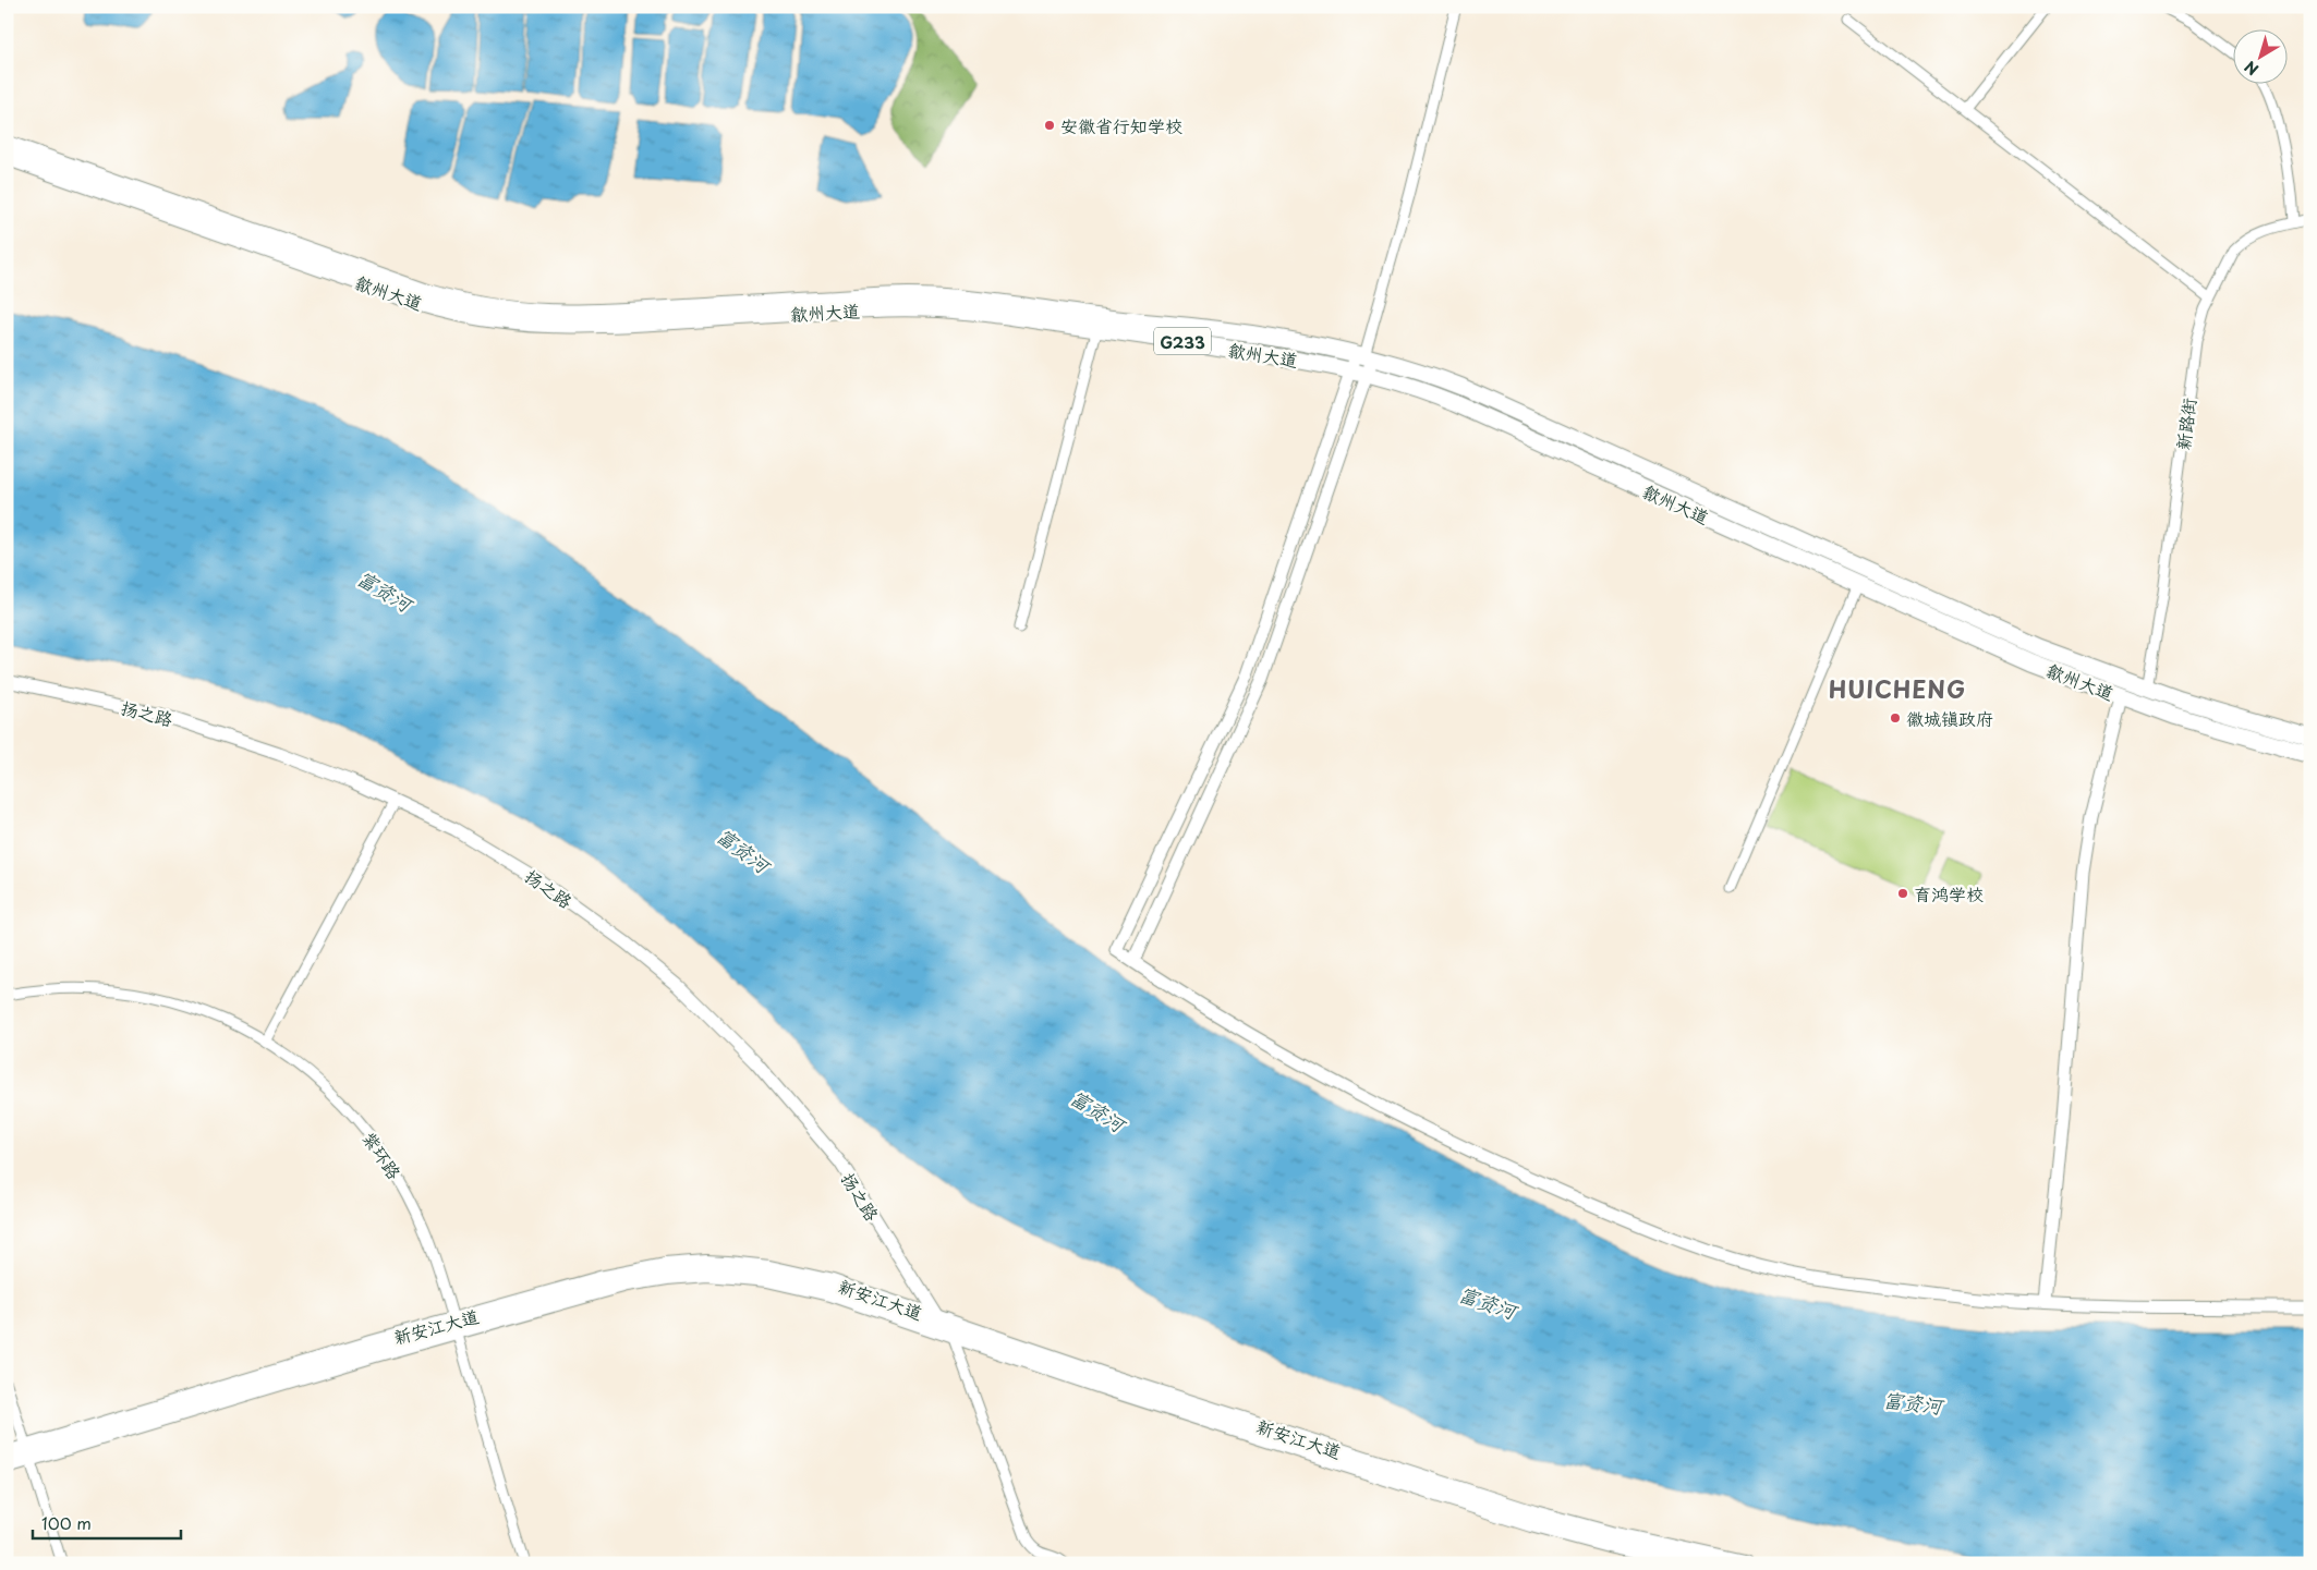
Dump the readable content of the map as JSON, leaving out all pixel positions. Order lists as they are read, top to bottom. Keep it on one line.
{"streets":{"highway":["歙州大道","G233"],"main road":["新安江大道"],"street":["新路街","扬之路","紫环路"]},"crossings":[["歙州大道","新路街"],["扬之路","新安江大道"],["紫环路","新安江大道"]],"districts":["HUICHENG"],"water":["富资河"],"places":["安徽省行知学校","徽城镇政府","育鸿学校"],"scale_bar":"100 m","north":"bottom left"}
